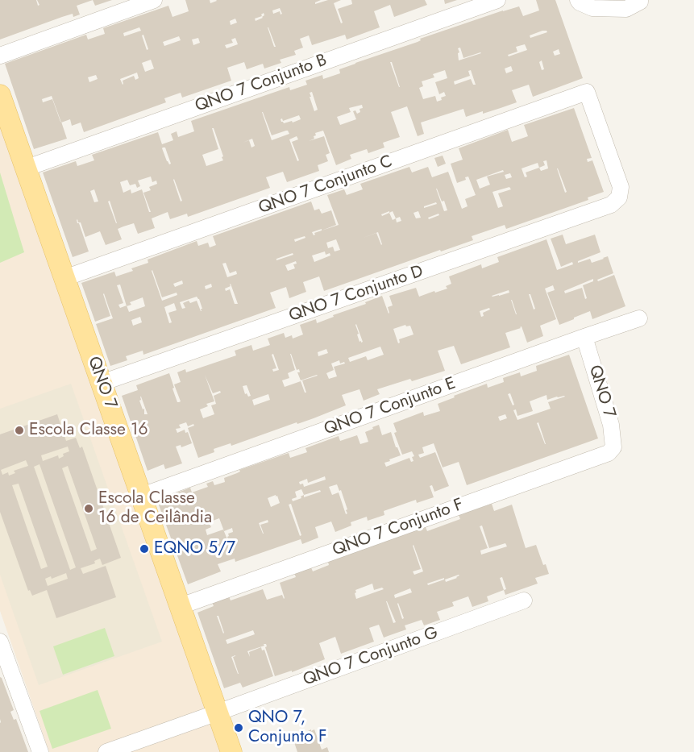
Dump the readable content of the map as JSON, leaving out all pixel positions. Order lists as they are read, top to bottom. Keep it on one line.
{"streets":{"main road":["QNO 7"],"street":["QNO 7 Conjunto B","QNO 7 Conjunto C","QNO 7 Conjunto D","QNO 7 Conjunto E","QNO 7 Conjunto F","QNO 7 Conjunto G"]},"crossings":[["QNO 7 Conjunto B","QNO 7"],["QNO 7 Conjunto C","QNO 7 Conjunto D"],["QNO 7 Conjunto C","QNO 7"],["QNO 7 Conjunto D","QNO 7"],["QNO 7","QNO 7 Conjunto E"],["QNO 7","QNO 7 Conjunto F"],["QNO 7","QNO 7 Conjunto G"]],"places":["Escola Classe 16","Escola Classe 16 de Ceilândia","EQNO 5/7","QNO 7, Conjunto F"]}
